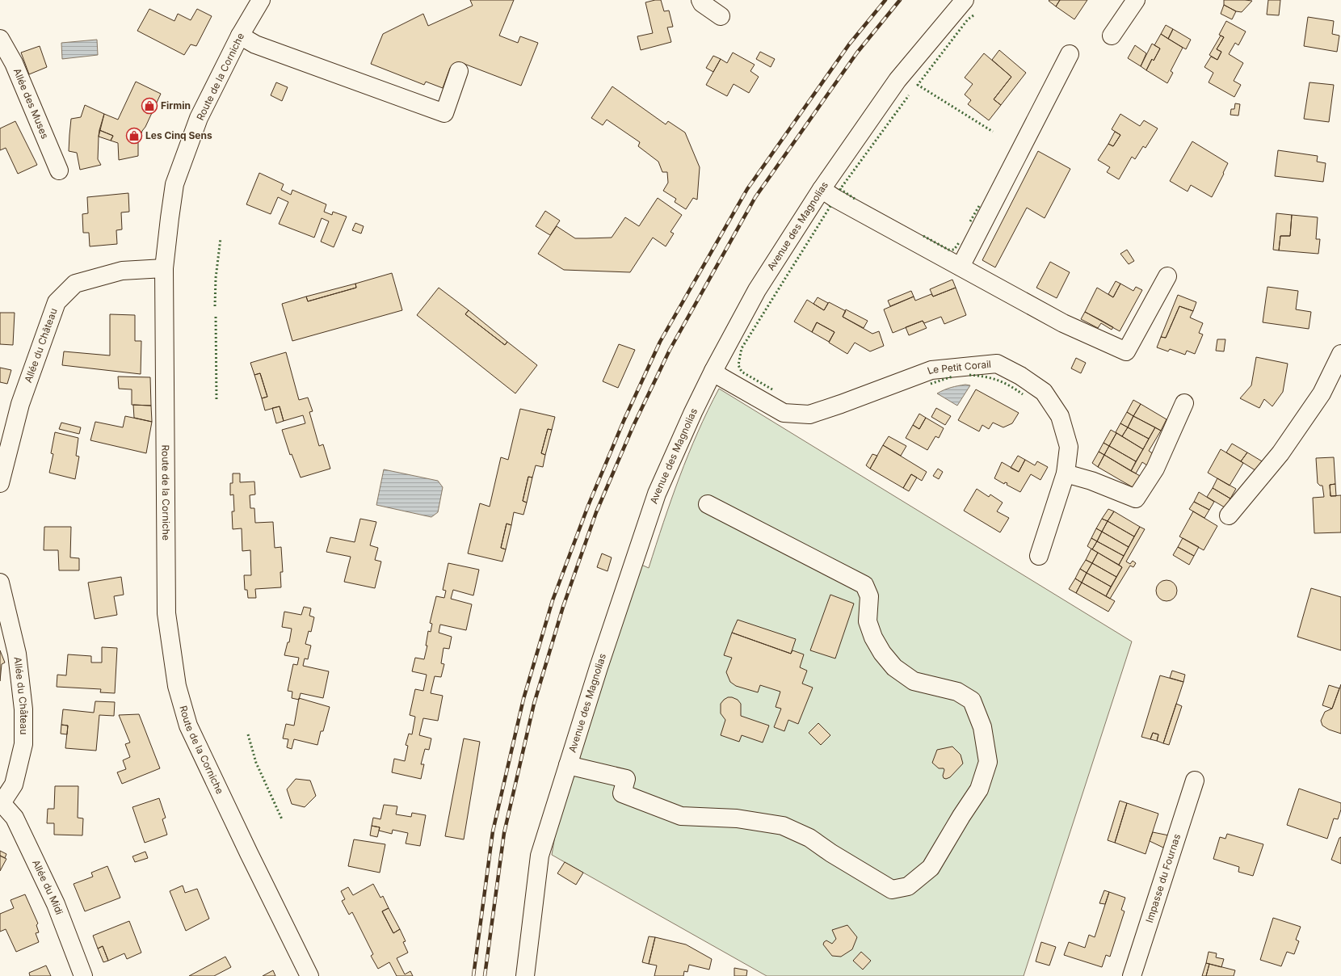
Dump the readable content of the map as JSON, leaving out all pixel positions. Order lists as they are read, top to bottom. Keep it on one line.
{"streets":{"street":["Route de la Corniche","Allée des Muses","Avenue des Magnolias","Allée du Château","Le Petit Corail","Impasse du Fournas","Allée du Midi"]},"crossings":[["Route de la Corniche","Allée du Château"],["Avenue des Magnolias","Le Petit Corail"],["Allée du Château","Allée du Midi"]],"places":{"shop":["Firmin","Les Cinq Sens"]}}
